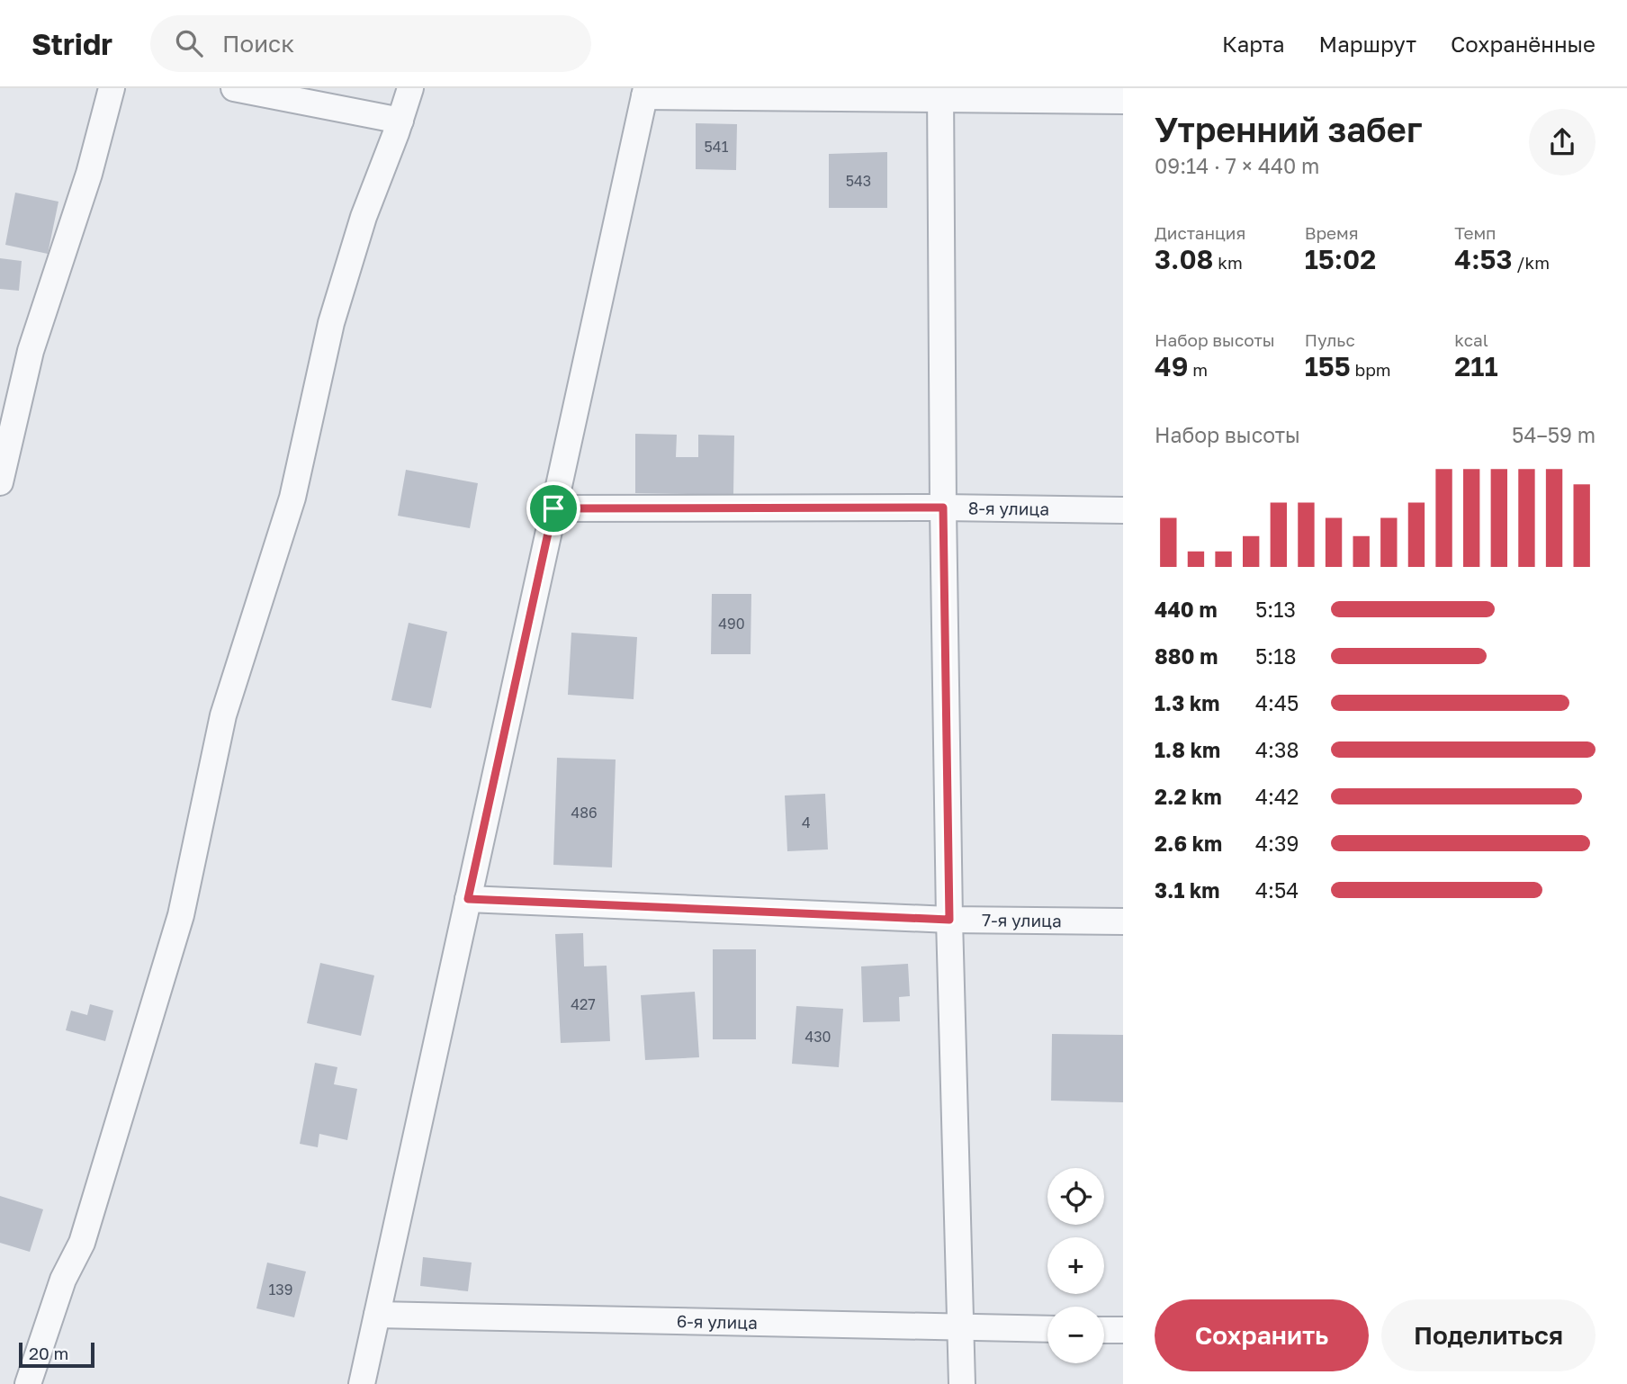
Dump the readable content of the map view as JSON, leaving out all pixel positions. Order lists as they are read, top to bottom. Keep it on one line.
{"streets":{"street":["8-я улица","7-я улица","6-я улица"]},"house_numbers":["541","543","490","486","4","427","430","139"],"scale_bar":"20 m","page":{"header":"Stridr","search":"Поиск","nav":["Карта","Маршрут","Сохранённые"],"heading":["Утренний забег","09:14 · 7 × 440 m"],"stats":[["Дистанция","3.08 km"],["Время","15:02"],["Темп","4:53 /km"],["Набор высоты","49 m"],["Пульс","155 bpm"],["kcal","211"]],"chart":["Набор высоты","54–59 m"],"list":[{"name":"440 m","note":"5:13"},{"name":"880 m","note":"5:18"},{"name":"1.3 km","note":"4:45"},{"name":"1.8 km","note":"4:38"},{"name":"2.2 km","note":"4:42"},{"name":"2.6 km","note":"4:39"},{"name":"3.1 km","note":"4:54"}],"map_buttons":["+","−"],"buttons":["Сохранить","Поделиться"],"scale":"20 m"}}
